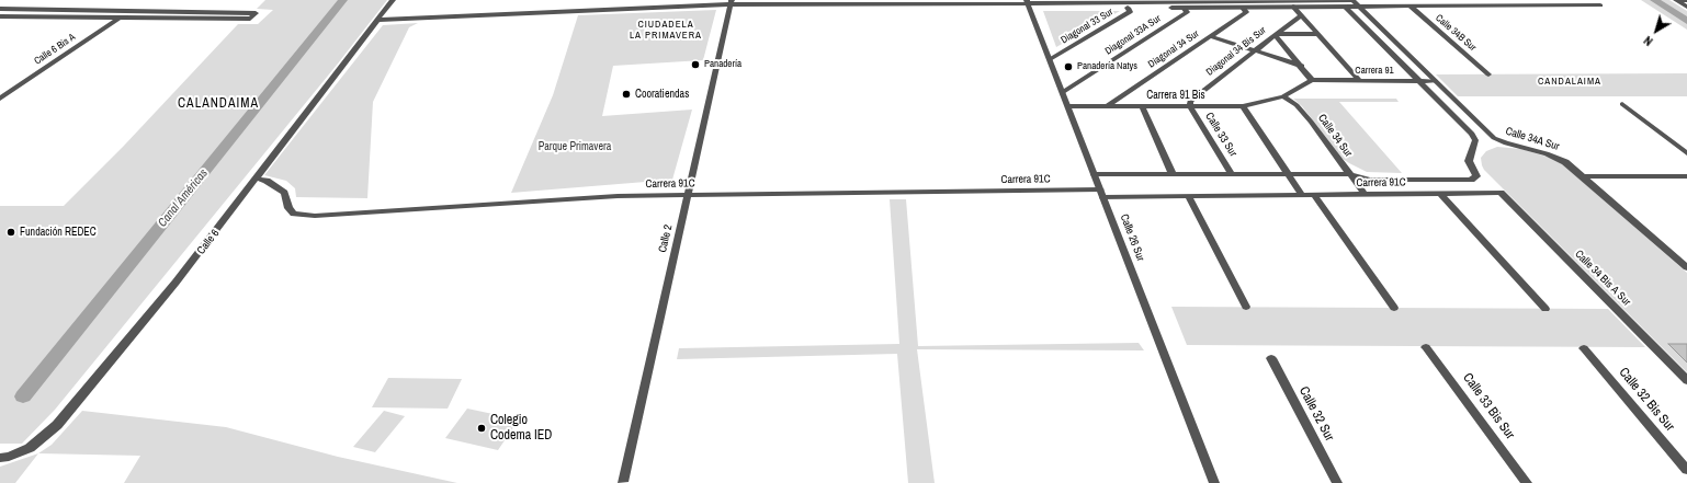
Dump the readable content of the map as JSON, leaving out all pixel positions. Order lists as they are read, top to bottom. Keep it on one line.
{"streets":{"street":["Diagonal 33 Sur","Calle 34B Sur","Diagonal 33A Sur","Calle 6 Bis A","Diagonal 34 Sur","Diagonal 34 Bis Sur","Carrera 91","Carrera 91 Bis","Calle 33 Sur","Calle 34 Sur","Calle 34A Sur","Carrera 91C","Calle 26 Sur","Calle 2","Calle 6","Calle 34 Bis A Sur","Calle 32 Bis Sur","Calle 33 Bis Sur","Calle 32 Sur"]},"crossings":[["Diagonal 33 Sur","Calle 26 Sur"],["Diagonal 33A Sur","Calle 26 Sur"],["Diagonal 34 Sur","Carrera 91 Bis"],["Diagonal 34 Bis Sur","Carrera 91 Bis"],["Diagonal 34 Bis Sur","Calle 33 Sur"],["Carrera 91","Carrera 91 Bis"],["Carrera 91","Calle 34A Sur"],["Carrera 91 Bis","Calle 33 Sur"],["Carrera 91 Bis","Calle 34 Sur"],["Carrera 91 Bis","Calle 26 Sur"],["Calle 33 Sur","Carrera 91C"],["Calle 34 Sur","Carrera 91C"],["Carrera 91C","Calle 26 Sur"],["Carrera 91C","Calle 2"],["Carrera 91C","Calle 6"],["Carrera 91C","Calle 34 Bis A Sur"]],"districts":["CIUDADELA LA PRIMAVERA","CANDALAIMA","CALANDAIMA"],"water":["Canal Américas"],"parks":["Parque Primavera"],"places":["Panadería","Panadería Natys","Cooratiendas","Fundación REDEC","Colegio Codema IED"],"north":"bottom left"}
